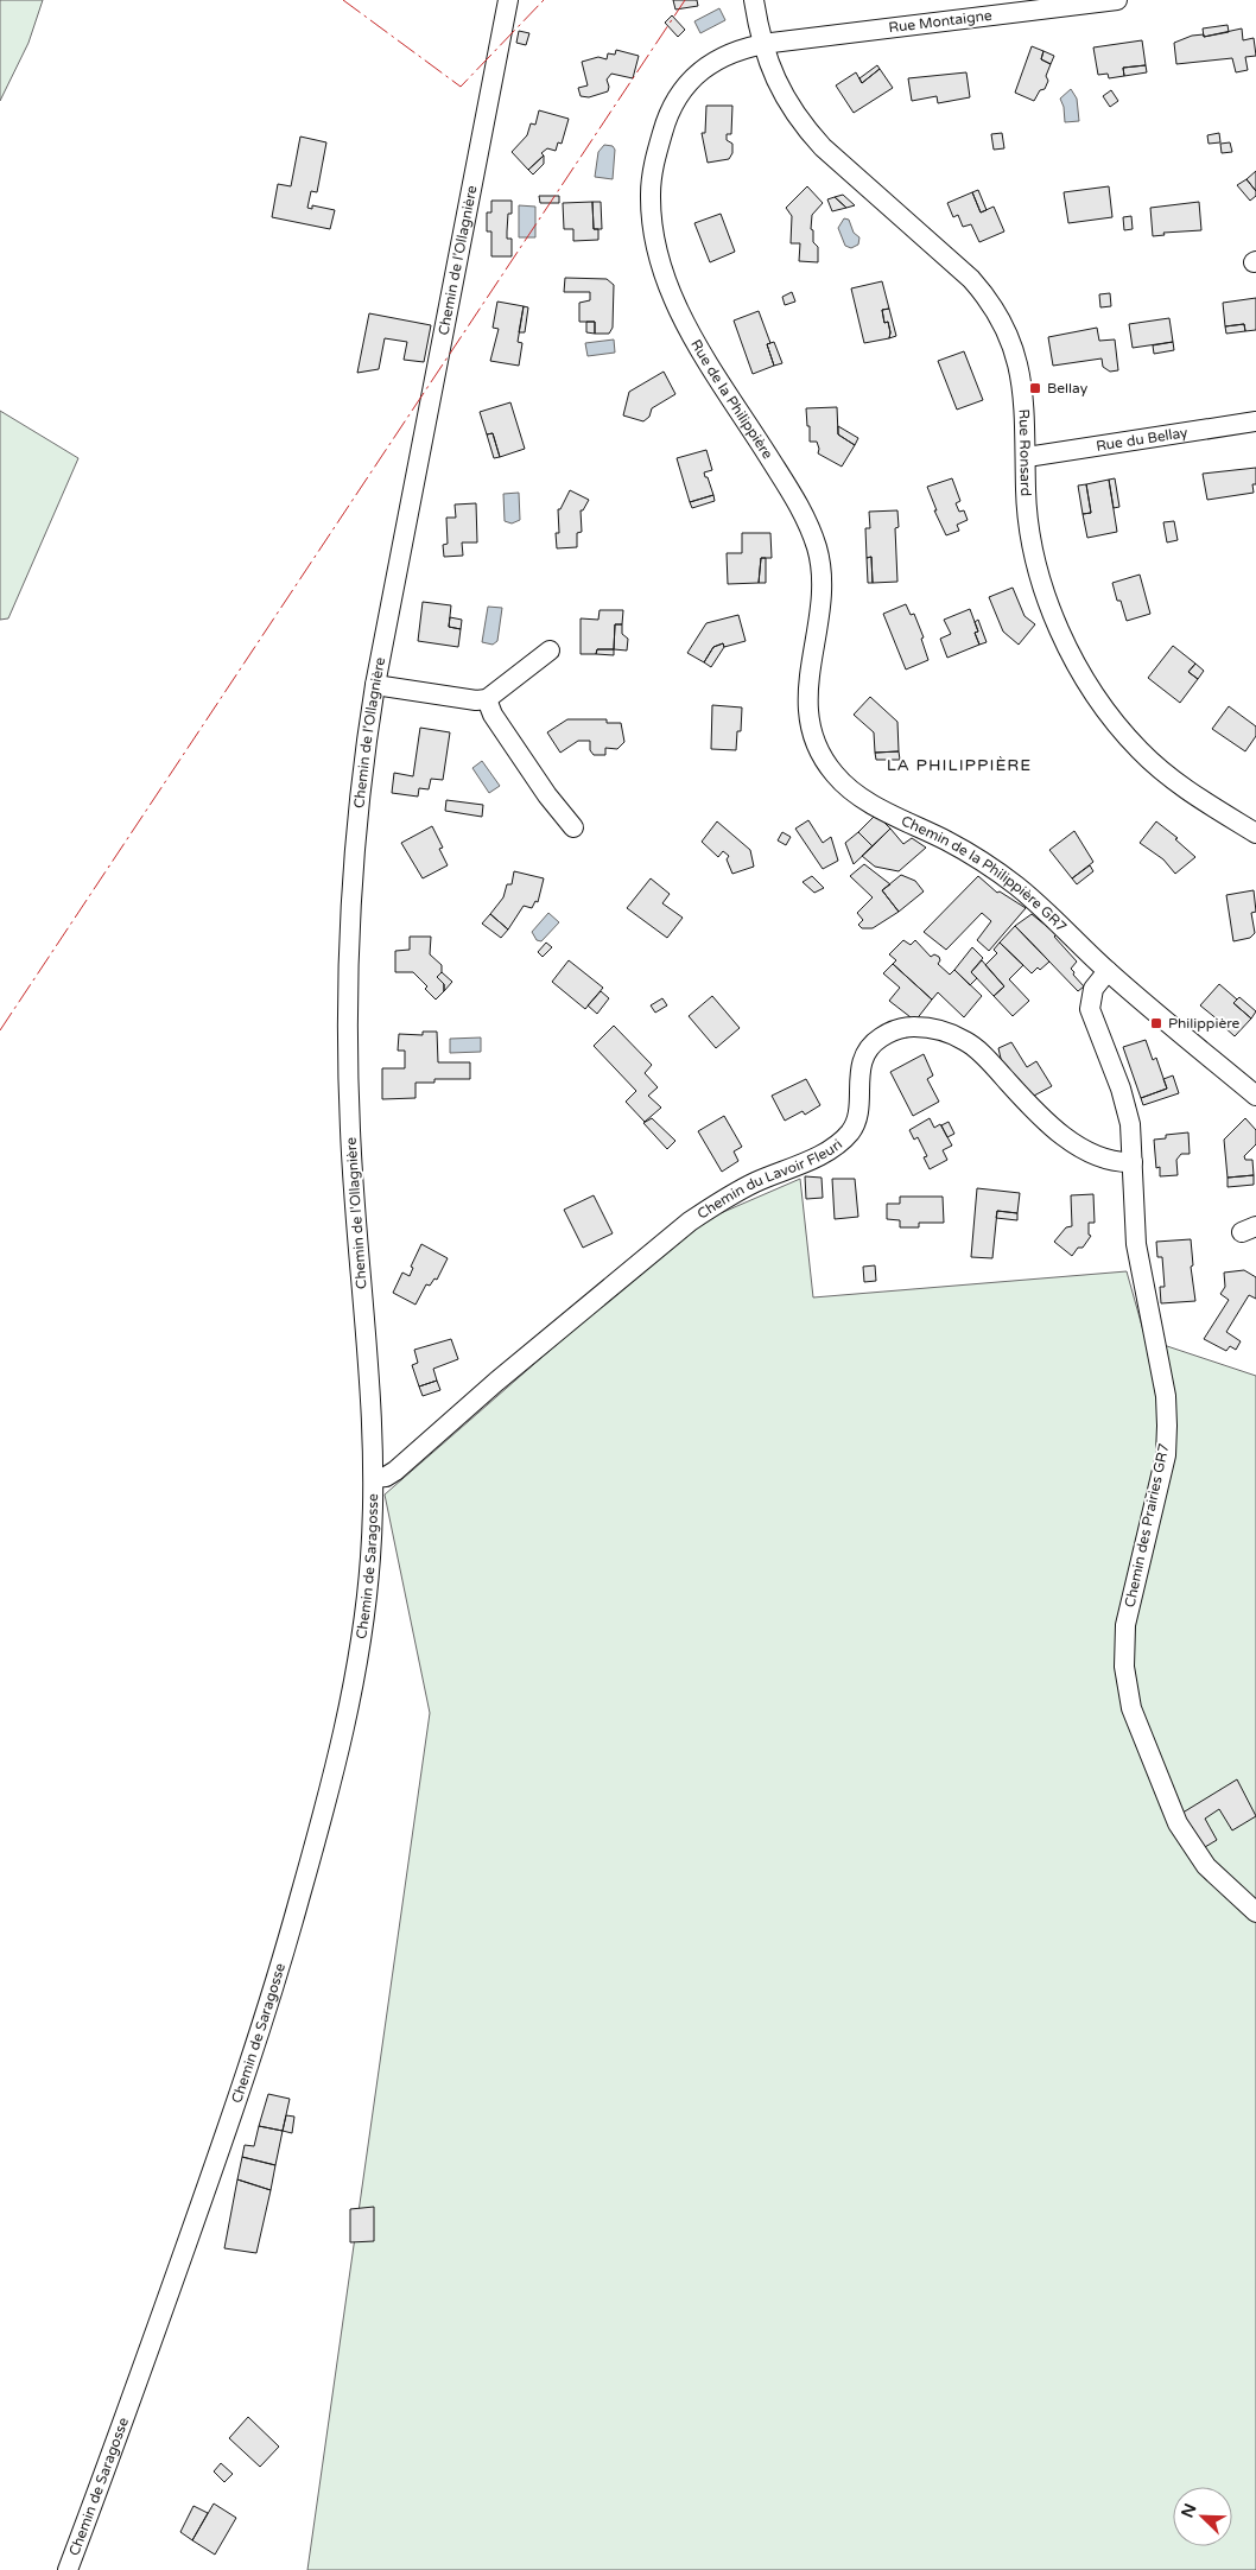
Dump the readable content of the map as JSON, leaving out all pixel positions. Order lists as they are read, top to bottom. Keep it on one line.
{"streets":{"street":["Rue Montaigne","Chemin de l'Ollagnière","Rue de la Philippière","Rue du Bellay","Rue Ronsard","Chemin de la Philippière GR7","Chemin du Lavoir Fleuri","Chemin des Prairies GR7","Chemin de Saragosse"]},"crossings":[["Rue Montaigne","Rue de la Philippière"],["Rue Montaigne","Rue Ronsard"],["Chemin de l'Ollagnière","Chemin du Lavoir Fleuri"],["Chemin de l'Ollagnière","Chemin de Saragosse"],["Rue de la Philippière","Rue Ronsard"],["Rue de la Philippière","Chemin de la Philippière GR7"],["Rue du Bellay","Rue Ronsard"],["Chemin de la Philippière GR7","Chemin des Prairies GR7"],["Chemin du Lavoir Fleuri","Chemin des Prairies GR7"],["Chemin du Lavoir Fleuri","Chemin de Saragosse"]],"districts":["LA PHILIPPIÈRE"],"places":{"transit":["Bellay","Philippière"]},"north":"top left"}
